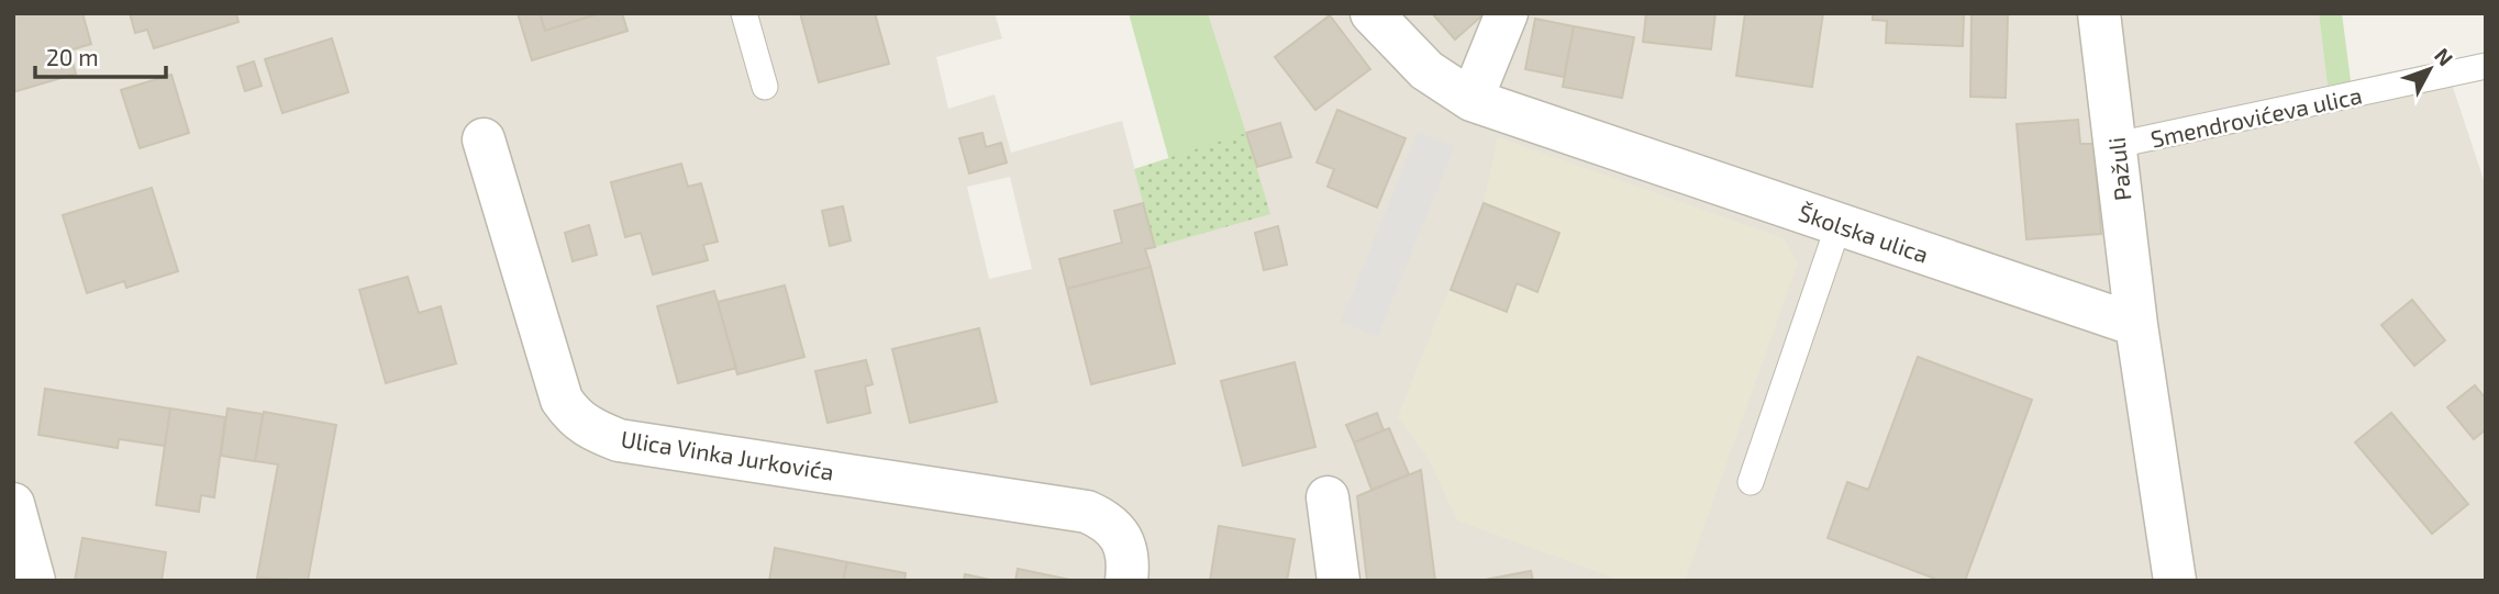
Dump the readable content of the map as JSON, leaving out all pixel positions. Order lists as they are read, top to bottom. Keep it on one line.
{"streets":{"street":["Pažuli","Školska ulica","Ulica Vinka Jurkovića"],"lane":["Smendrovićeva ulica"]},"crossings":[["Smendrovićeva ulica","Pažuli"],["Pažuli","Školska ulica"]],"scale_bar":"20 m","north":"top right"}
